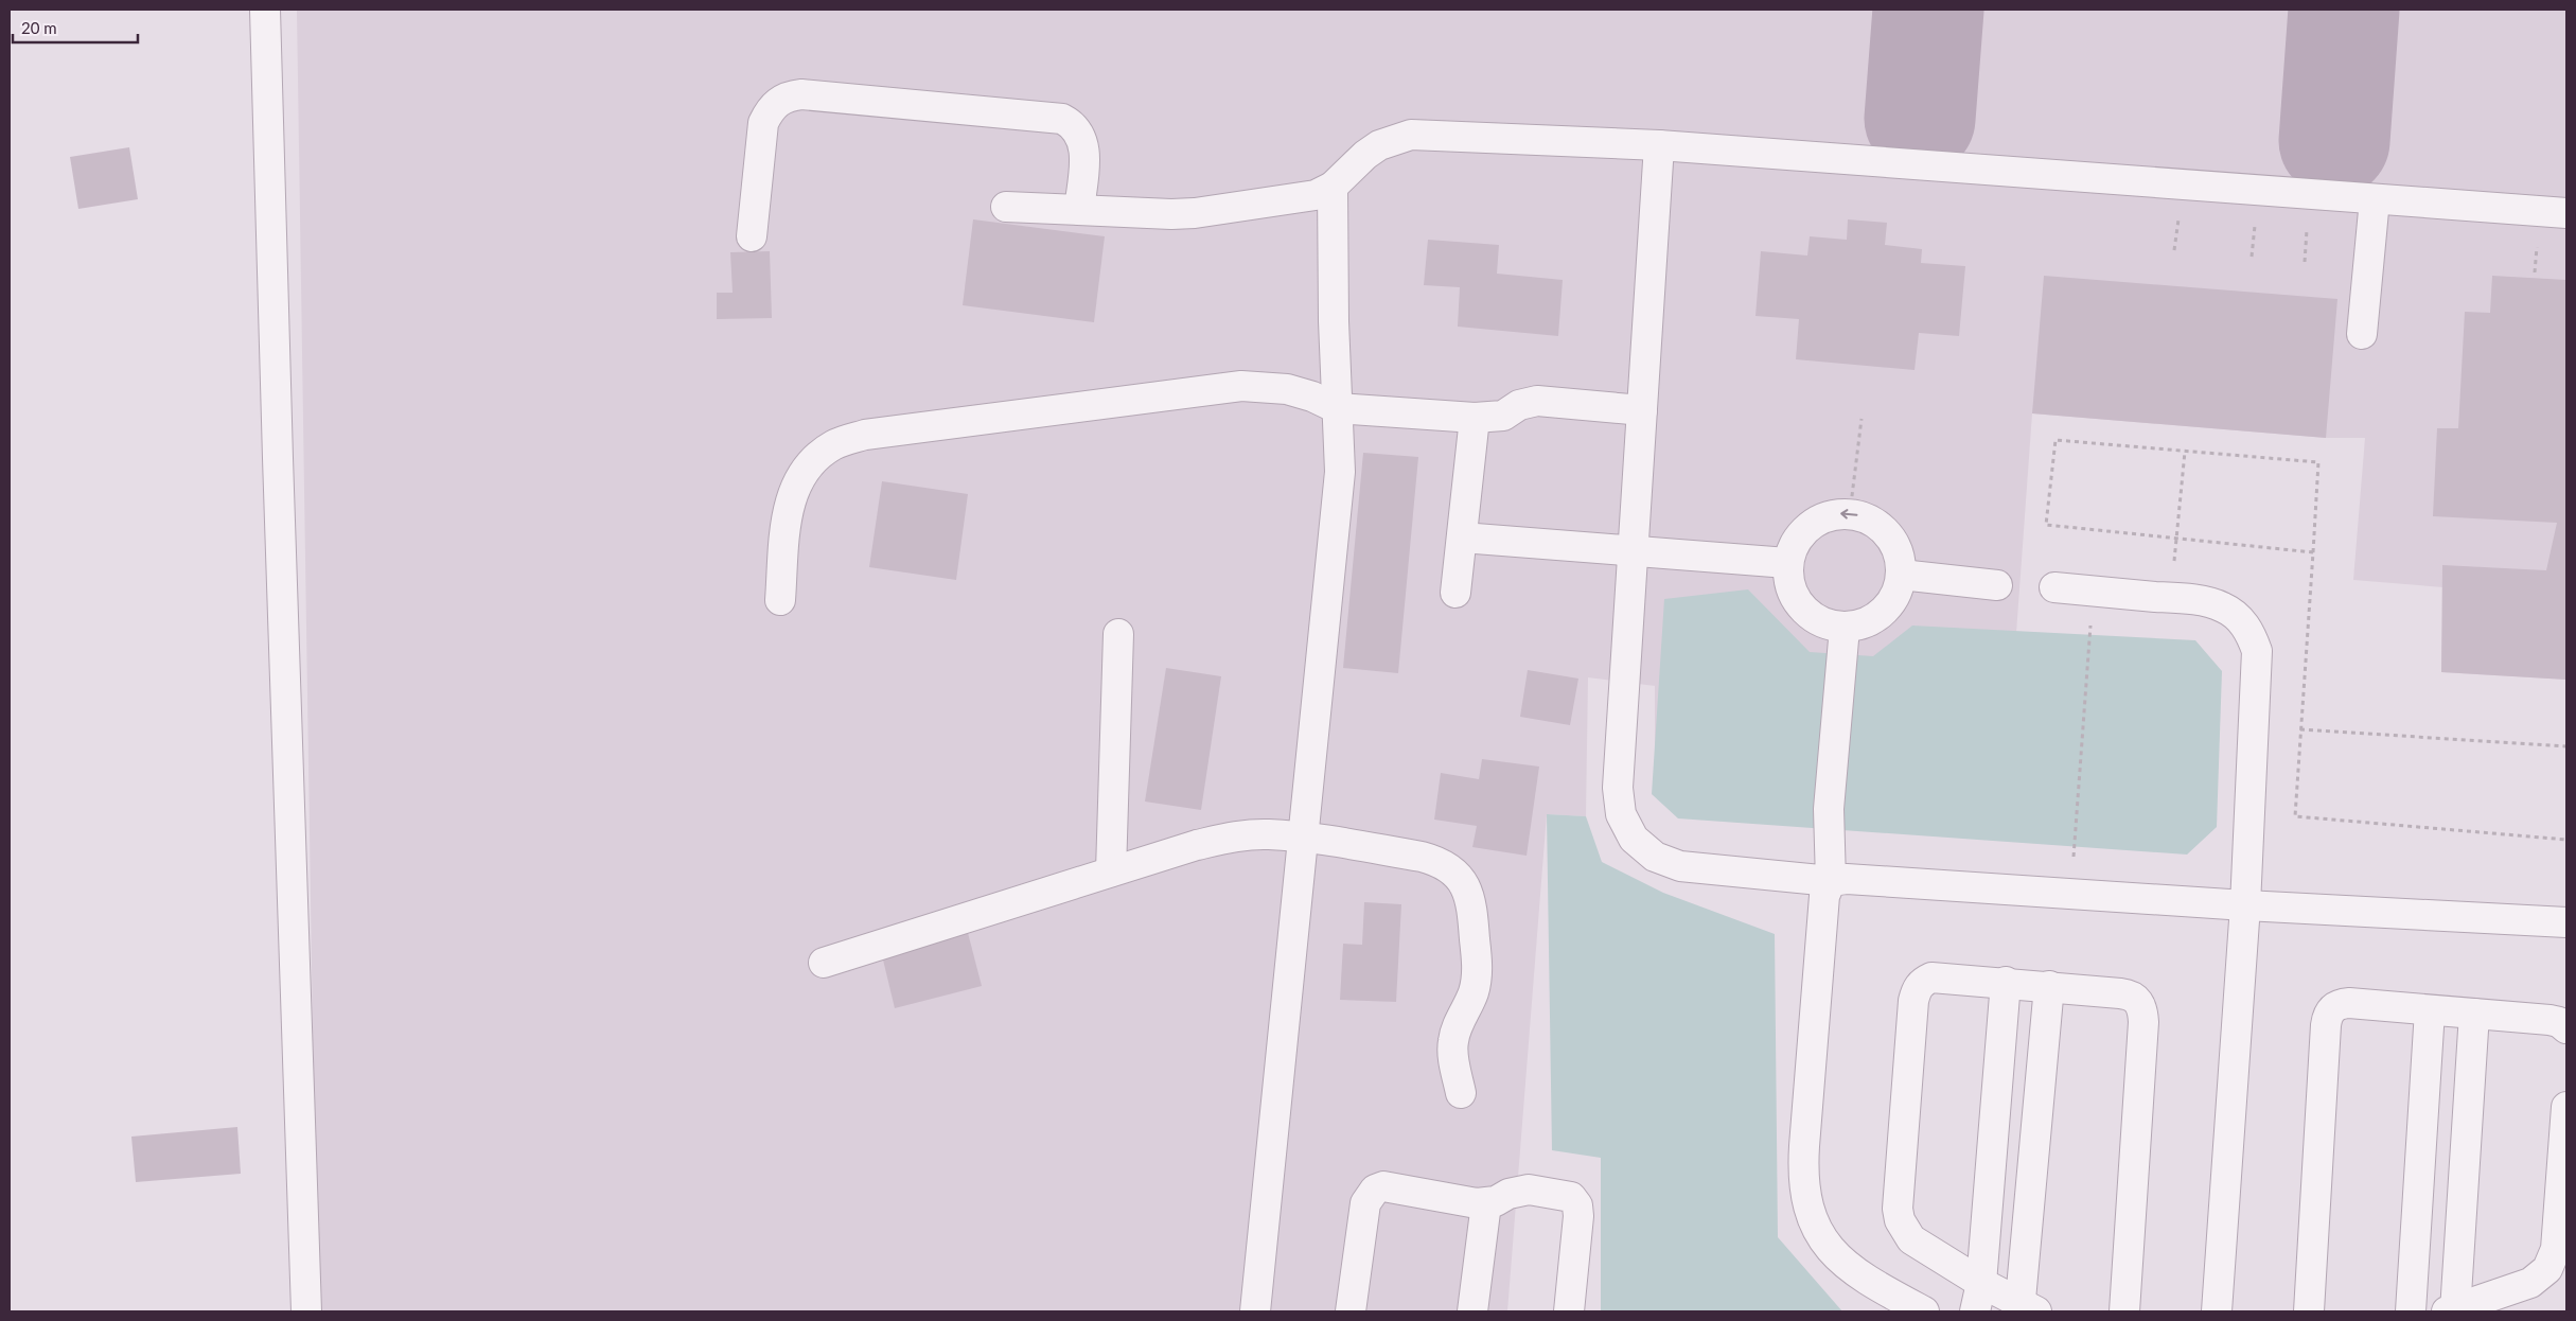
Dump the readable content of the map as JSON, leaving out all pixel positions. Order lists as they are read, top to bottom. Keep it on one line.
{"scale_bar":"20 m"}
